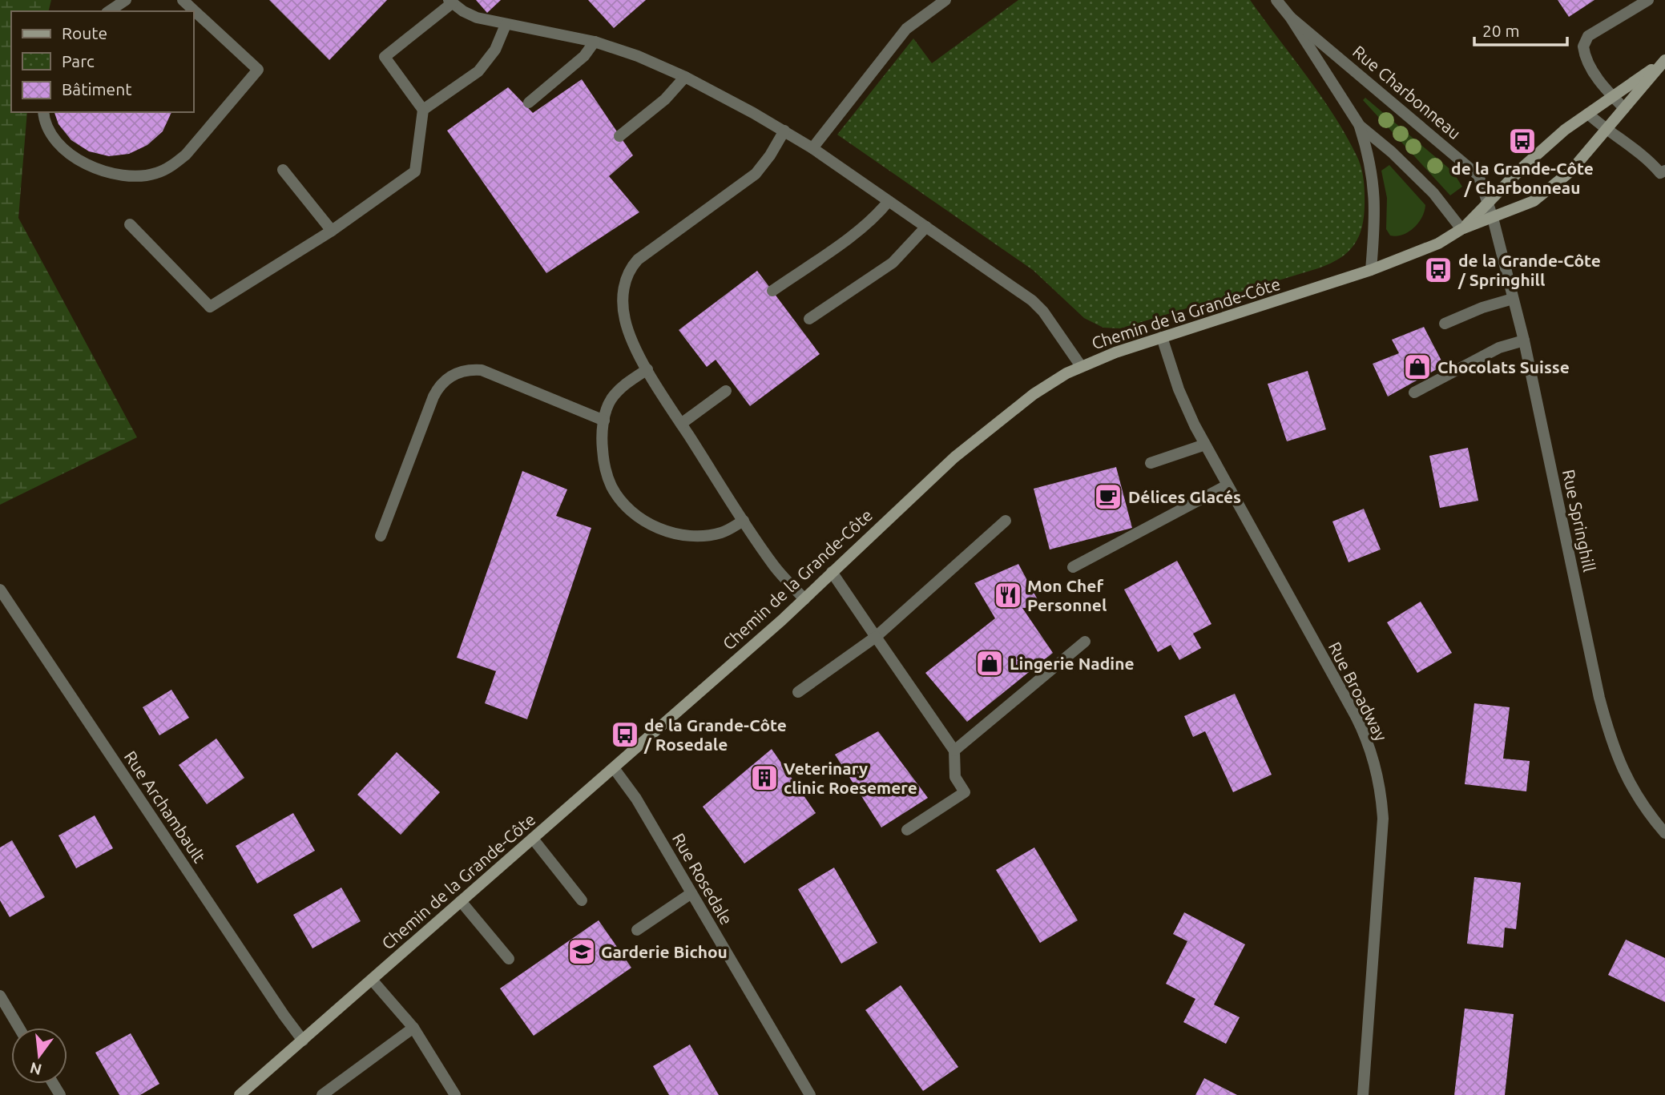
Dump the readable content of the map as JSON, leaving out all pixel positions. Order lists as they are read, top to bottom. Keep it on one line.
{"streets":{"main road":["Chemin de la Grande-Côte"],"street":["Rue Charbonneau","Rue Springhill","Rue Broadway","Rue Archambault","Rue Rosedale"]},"crossings":[["Rue Charbonneau","Chemin de la Grande-Côte"],["Rue Charbonneau","Rue Springhill"],["Chemin de la Grande-Côte","Rue Springhill"],["Chemin de la Grande-Côte","Rue Broadway"],["Chemin de la Grande-Côte","Rue Archambault"],["Chemin de la Grande-Côte","Rue Rosedale"]],"places":{"bus stop":["de la Grande-Côte / Charbonneau","de la Grande-Côte / Springhill","de la Grande-Côte / Rosedale"],"shop":["Chocolats Suisse","Lingerie Nadine"],"cafe":["Délices Glacés"],"restaurant":["Mon Chef Personnel"],"building":["Veterinary clinic Roesemere"],"school or university":["Garderie Bichou"]},"legend":["Route","Parc","Bâtiment"],"scale_bar":"20 m","north":"bottom"}
